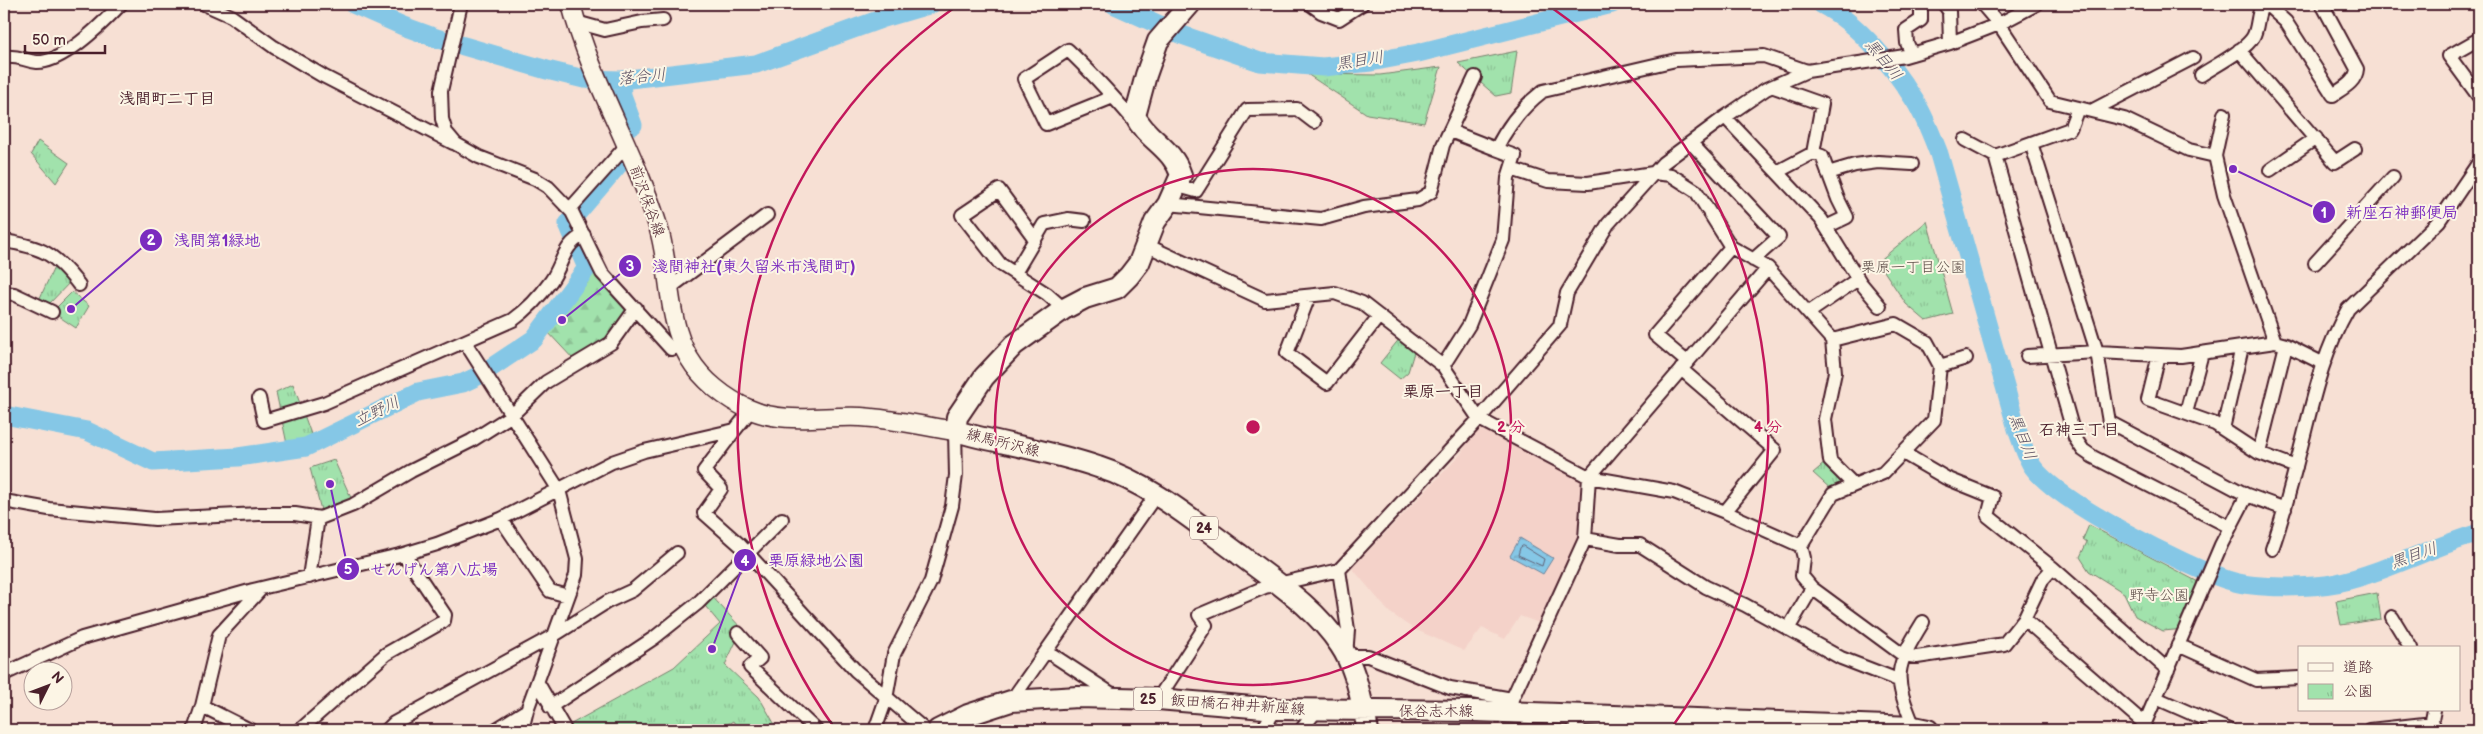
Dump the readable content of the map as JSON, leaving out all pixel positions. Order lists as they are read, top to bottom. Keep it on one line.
{"streets":{"main road":["前沢保谷線","練馬所沢線","24","25","飯田橋石神井新座線","保谷志木線"]},"crossings":[["前沢保谷線","練馬所沢線"],["練馬所沢線","飯田橋石神井新座線"],["練馬所沢線","保谷志木線"],["飯田橋石神井新座線","保谷志木線"]],"districts":["浅間町二丁目","栗原一丁目","石神三丁目"],"water":["黒目川","落合川","立野川"],"parks":["栗原一丁目公園","野寺公園"],"places":["新座石神郵便局","浅間第1緑地","淺間神社(東久留米市浅間町)","せんげん第八広場","栗原緑地公園"],"legend":["道路","公園"],"scale_bar":"50 m","north":"top right","rings":["2 分","4 分"]}
